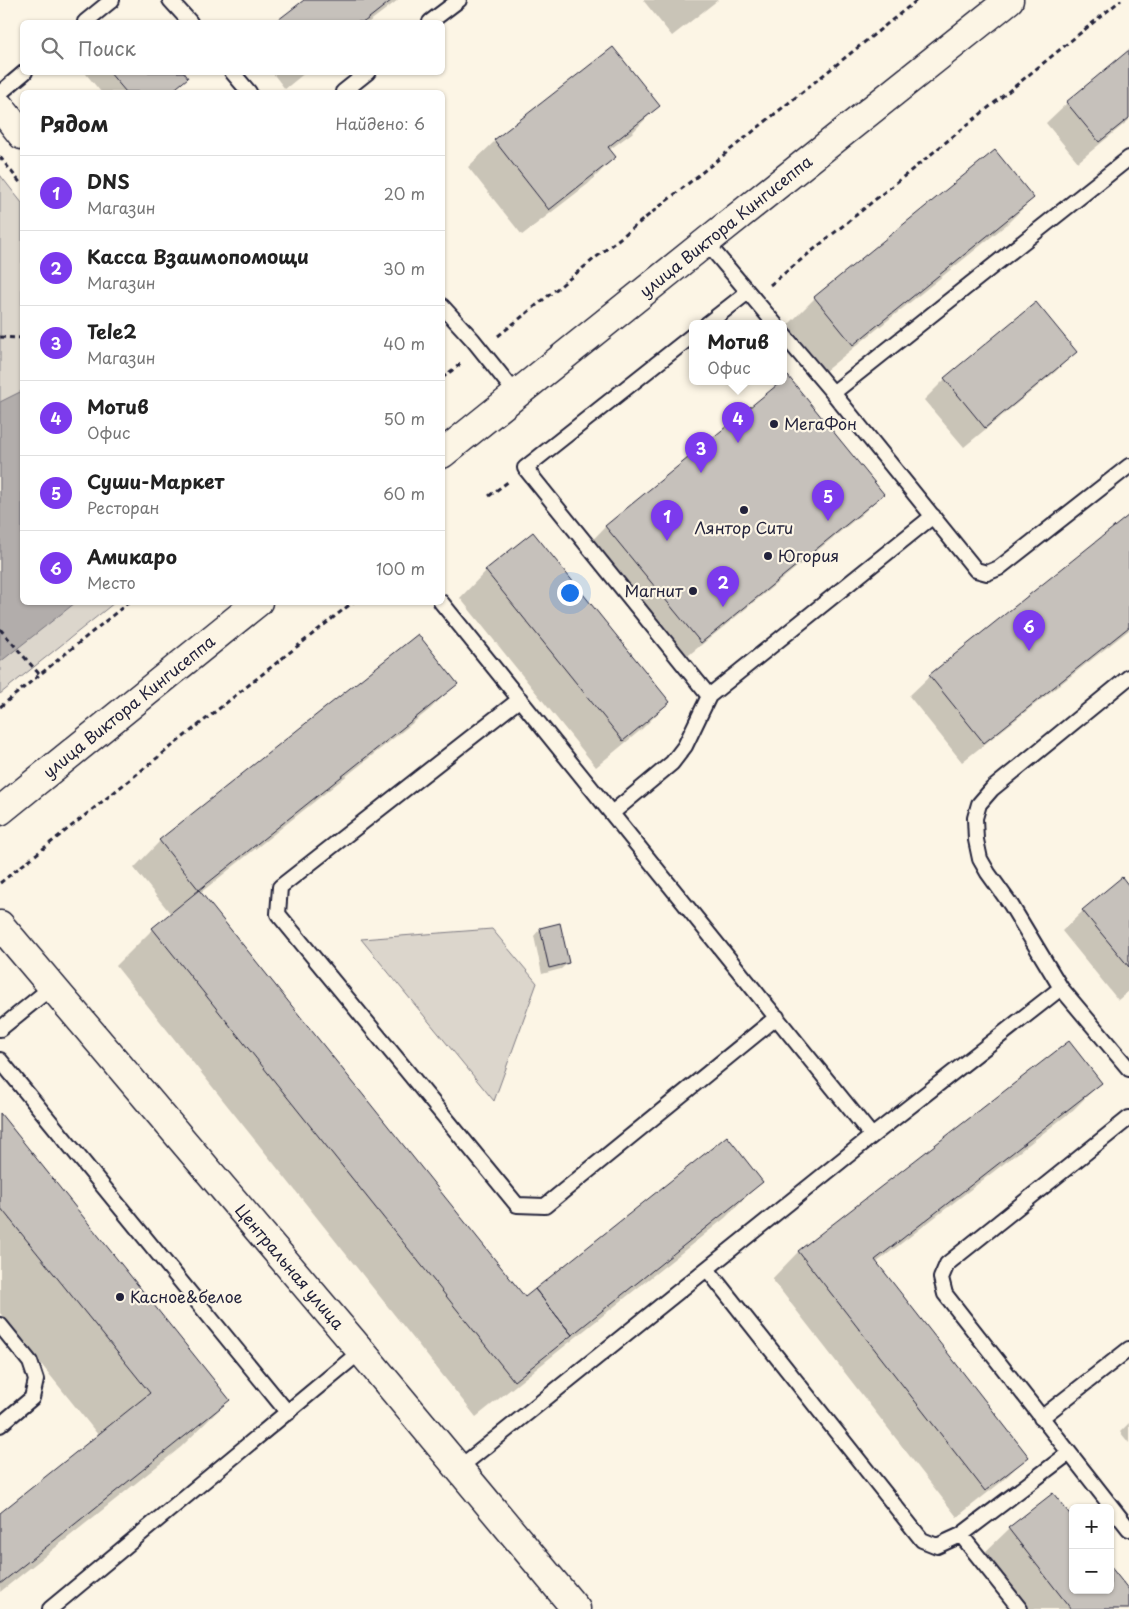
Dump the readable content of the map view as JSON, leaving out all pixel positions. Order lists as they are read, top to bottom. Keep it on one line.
{"streets":{"street":["улица Виктора Кингисеппа","Центральная улица"]},"places":["МегаФон","Лянтор Сити","Югория","Магнит","Касное&белое"],"page":{"search":"Поиск","heading":["Рядом","Найдено: 6"],"list":[{"mark":"1","name":"DNS","note":"Магазин","value":"20 m"},{"mark":"2","name":"Касса Взаимопомощи","note":"Магазин","value":"30 m"},{"mark":"3","name":"Tele2","note":"Магазин","value":"40 m"},{"mark":"4","name":"Мотив","note":"Офис","value":"50 m"},{"mark":"5","name":"Суши-Маркет","note":"Ресторан","value":"60 m"},{"mark":"6","name":"Амикаро","note":"Место","value":"100 m"}],"popup":["Мотив","Офис"],"pins":["4","3","5","1","2","6"],"map_buttons":["+","−"]}}
